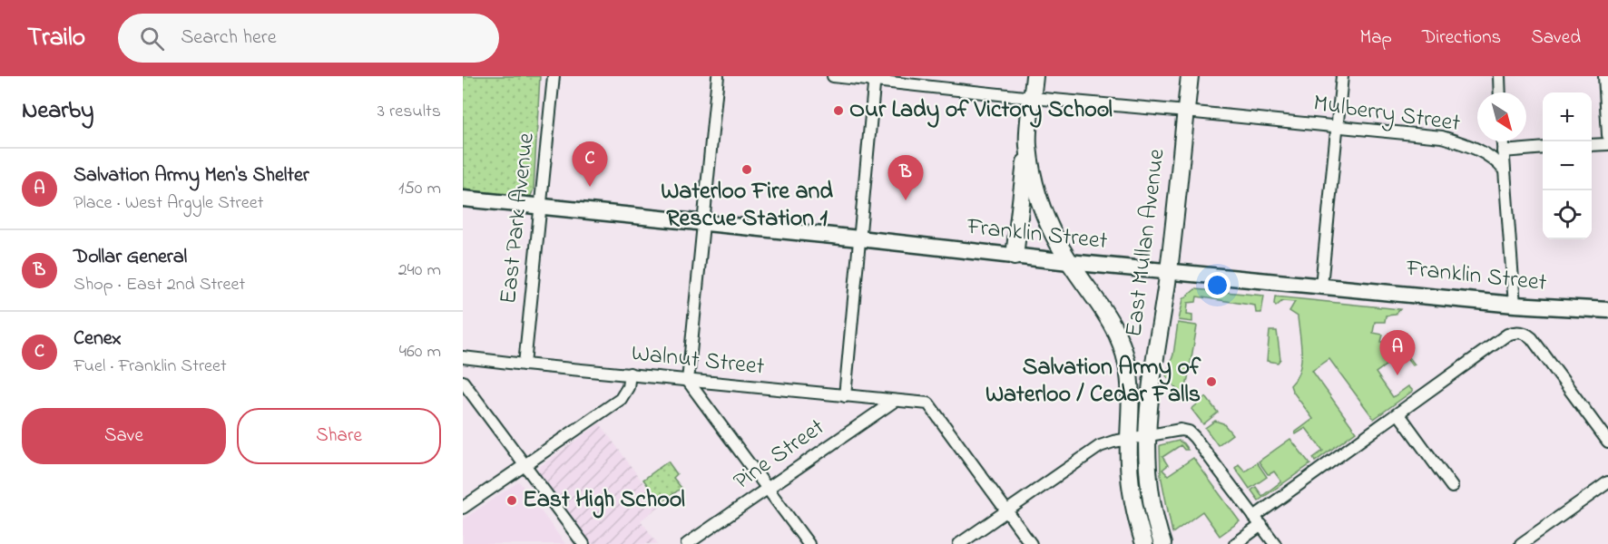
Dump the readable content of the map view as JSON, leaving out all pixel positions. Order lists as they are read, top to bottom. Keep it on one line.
{"streets":{"highway":["East Mullan Avenue"],"main road":["Franklin Street"],"street":["Mulberry Street","East Park Avenue","Walnut Street","Pine Street"]},"crossings":[["Mulberry Street","East Mullan Avenue"],["East Park Avenue","Franklin Street"],["East Park Avenue","Walnut Street"],["Franklin Street","East Mullan Avenue"],["Walnut Street","Pine Street"]],"places":["Our Lady of Victory School","Waterloo Fire and Rescue Station 1","Salvation Army of Waterloo / Cedar Falls","East High School"],"north":"bottom right","page":{"header":"Trailo","search":"Search here","nav":["Map","Directions","Saved"],"heading":["Nearby","3 results"],"map_buttons":["+","−"],"pins":["C","B","A"],"list":[{"mark":"A","name":"Salvation Army Men's Shelter","note":"Place · West Argyle Street","value":"150 m"},{"mark":"B","name":"Dollar General","note":"Shop · East 2nd Street","value":"240 m"},{"mark":"C","name":"Cenex","note":"Fuel · Franklin Street","value":"460 m"}],"buttons":["Save","Share"]}}
